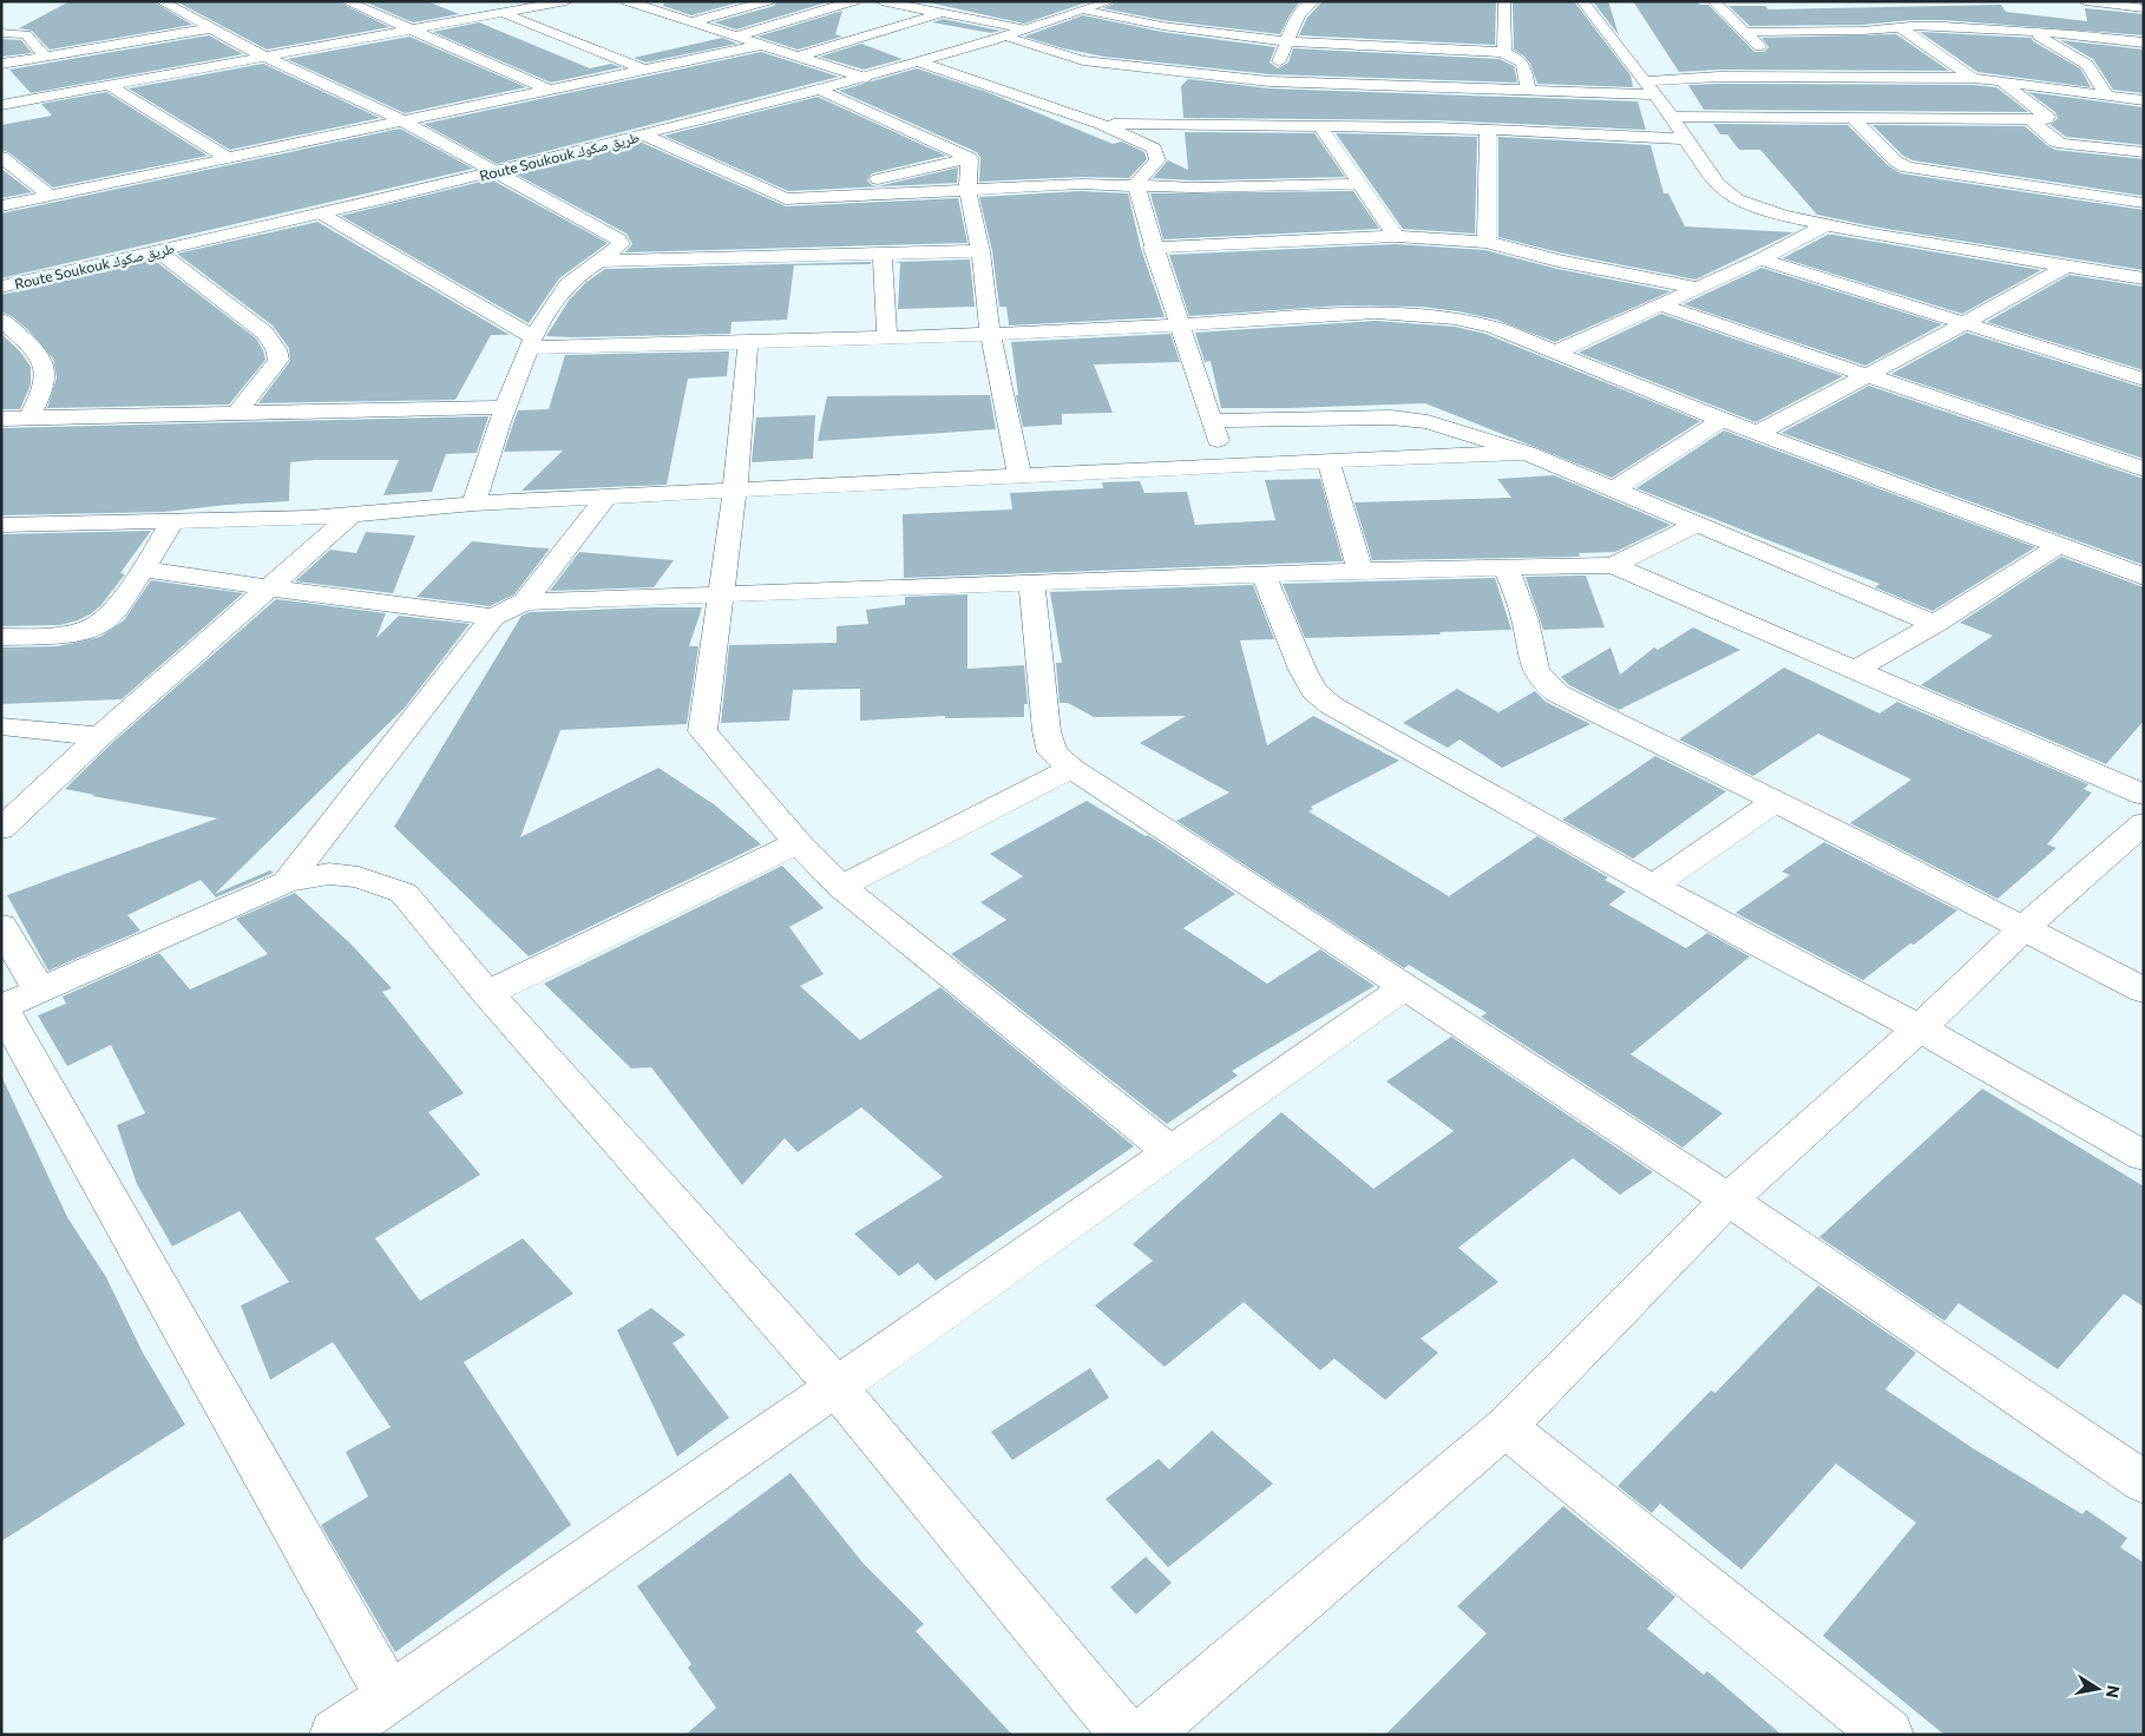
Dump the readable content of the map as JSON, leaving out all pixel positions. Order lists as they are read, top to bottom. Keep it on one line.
{"streets":{"street":["Route Soukouk طريق صكوك"]},"north":"right"}
